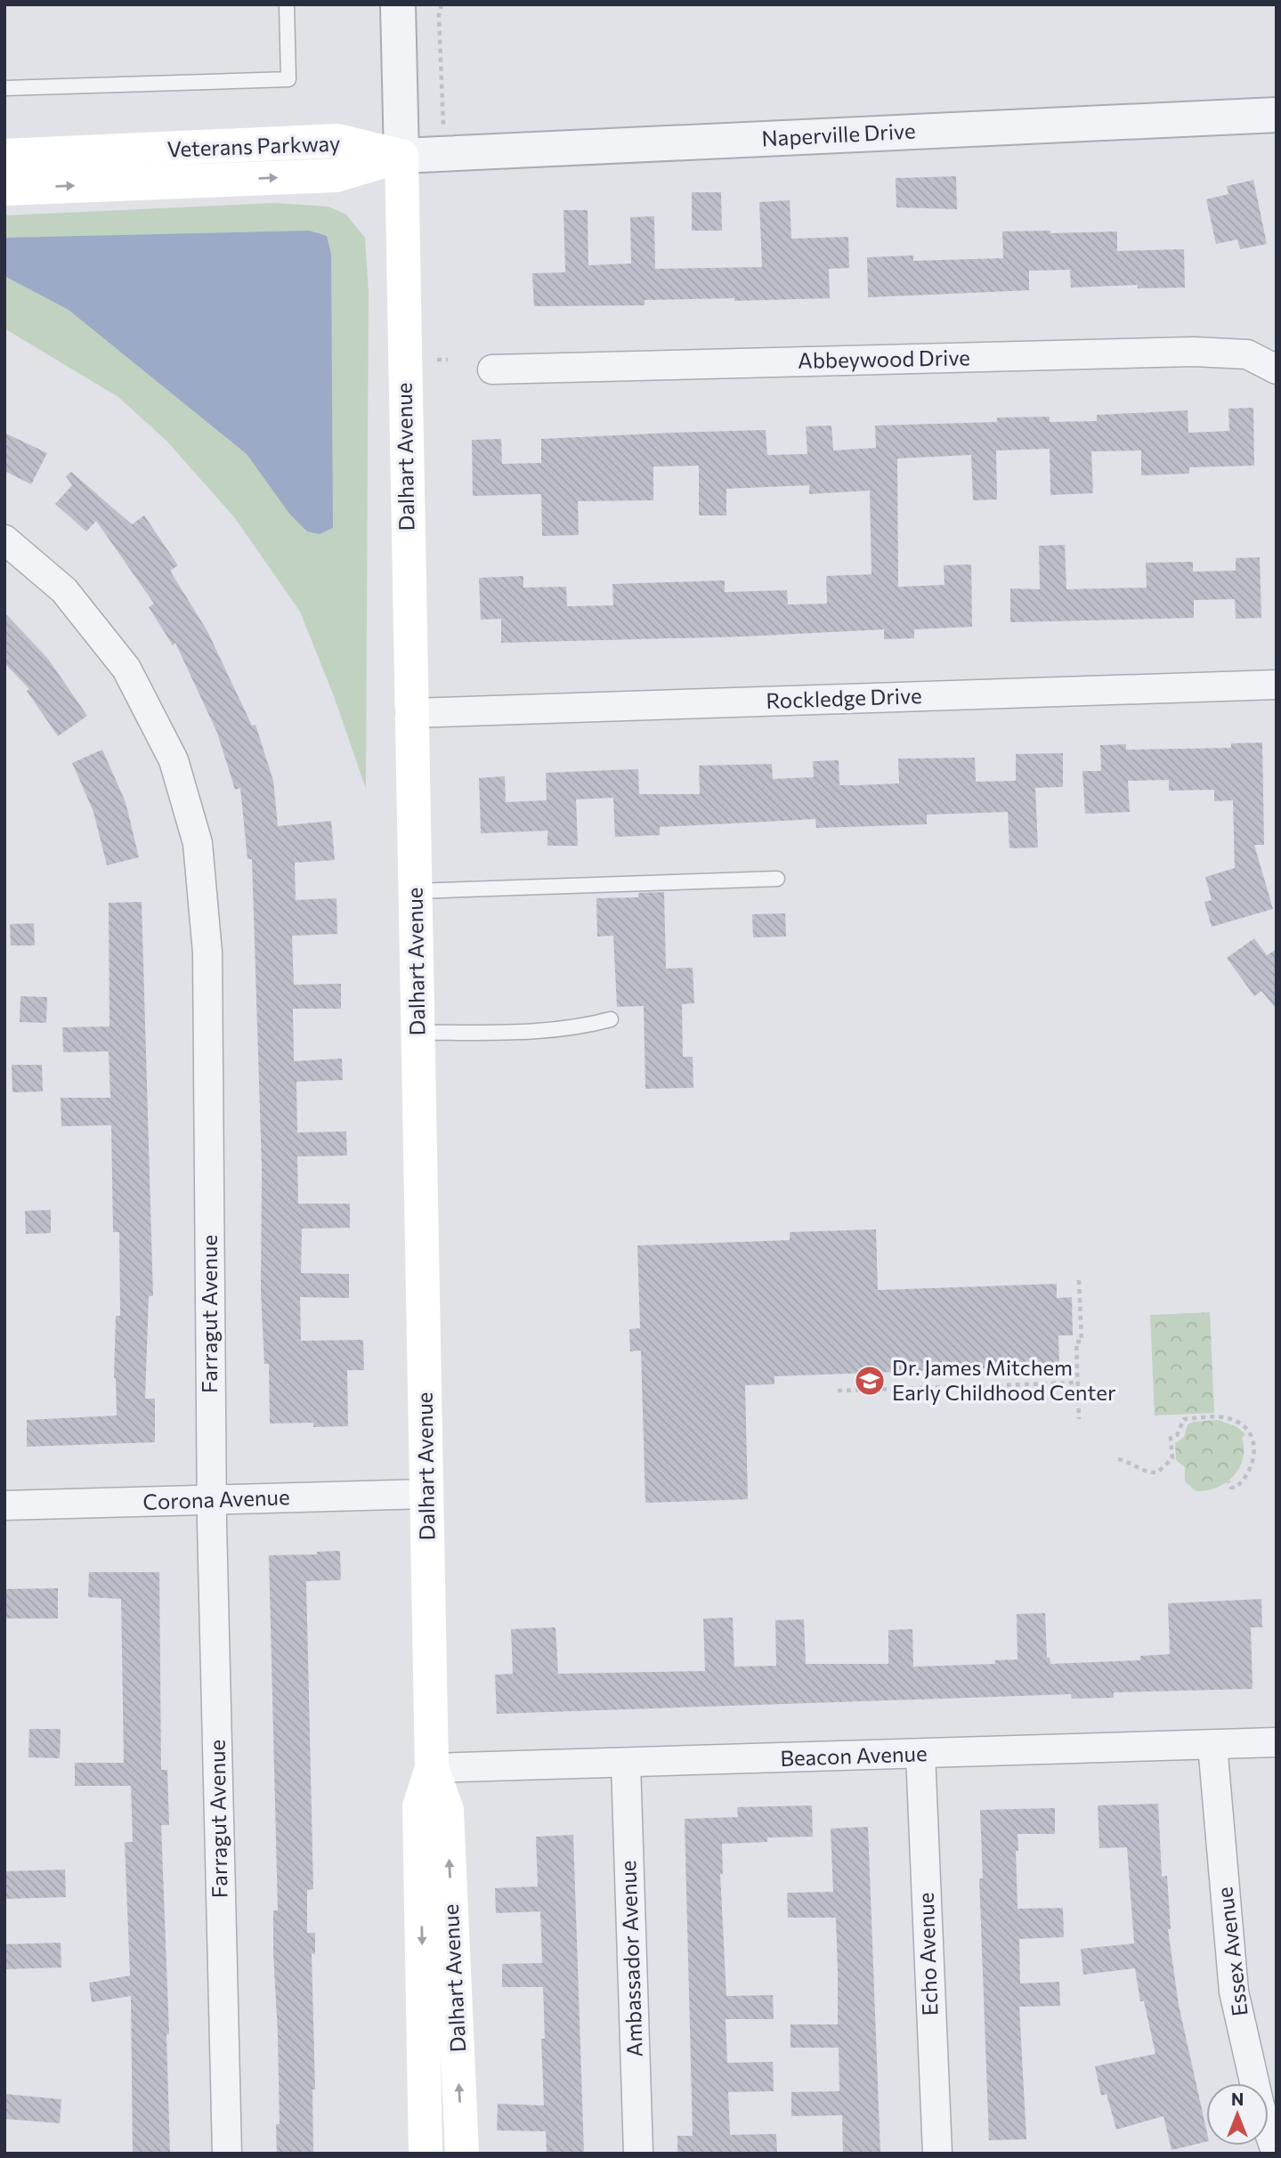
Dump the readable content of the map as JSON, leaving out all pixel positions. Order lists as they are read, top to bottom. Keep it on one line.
{"streets":{"main road":["Veterans Parkway","Dalhart Avenue"],"street":["Naperville Drive","Abbeywood Drive","Rockledge Drive","Farragut Avenue","Corona Avenue","Beacon Avenue","Essex Avenue","Echo Avenue","Ambassador Avenue"]},"crossings":[["Naperville Drive","Veterans Parkway"],["Naperville Drive","Dalhart Avenue"],["Veterans Parkway","Dalhart Avenue"],["Dalhart Avenue","Rockledge Drive"],["Dalhart Avenue","Corona Avenue"],["Dalhart Avenue","Beacon Avenue"],["Farragut Avenue","Corona Avenue"],["Beacon Avenue","Essex Avenue"],["Beacon Avenue","Echo Avenue"],["Beacon Avenue","Ambassador Avenue"]],"places":{"school or university":["Dr. James Mitchem Early Childhood Center"]},"north":"top"}
